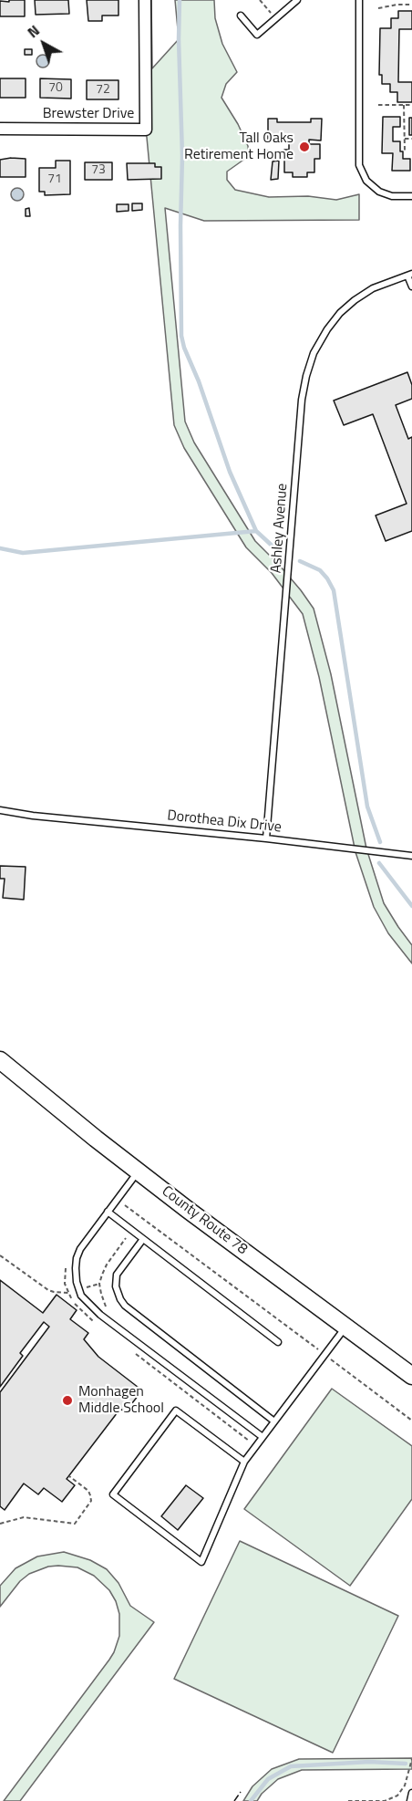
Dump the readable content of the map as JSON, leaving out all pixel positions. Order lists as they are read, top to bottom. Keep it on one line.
{"streets":{"street":["Brewster Drive","County Route 78"],"lane":["Ashley Avenue","Dorothea Dix Drive"]},"crossings":[["Ashley Avenue","Dorothea Dix Drive"]],"places":["Tall Oaks Retirement Home","Monhagen Middle School"],"house_numbers":["70","72","73","71"],"north":"top left"}
